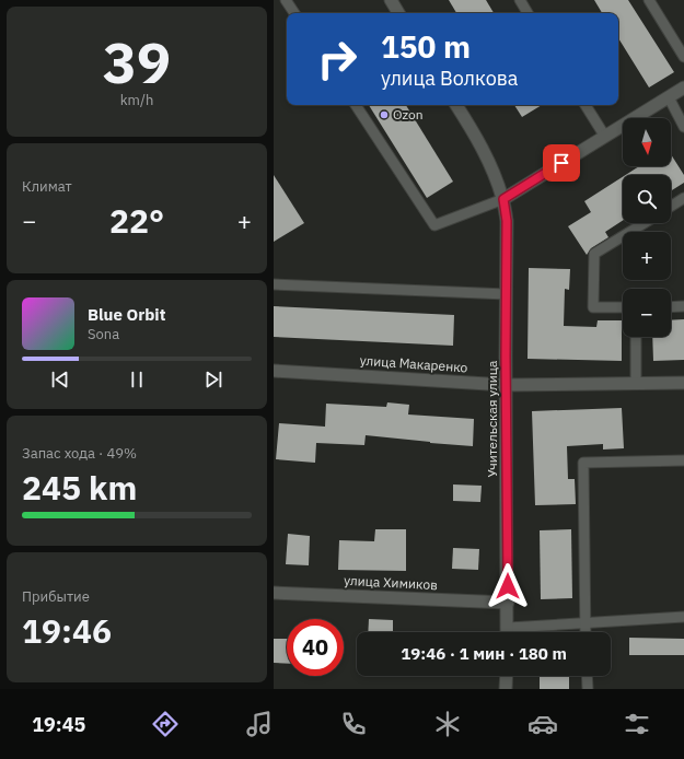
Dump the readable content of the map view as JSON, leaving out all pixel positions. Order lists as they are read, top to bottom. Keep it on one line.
{"streets":{"street":["улица Макаренко","Учительская улица","улица Химиков"]},"crossings":[["улица Макаренко","Учительская улица"],["Учительская улица","улица Химиков"]],"places":["Ozon"],"north":"bottom","page":{"tile":[["39","km/h"],"Климат",["Запас хода · 49%","245 km"],["Прибытие","19:46"]],"turn":["150 m","улица Волкова"],"map_buttons":["+","−"],"heat":["−","22°","+"],"song":["Blue Orbit","Sona"],"limit":"40","trip":"19:46 · 1 мин · 180 m","tabs":"19:45"}}
